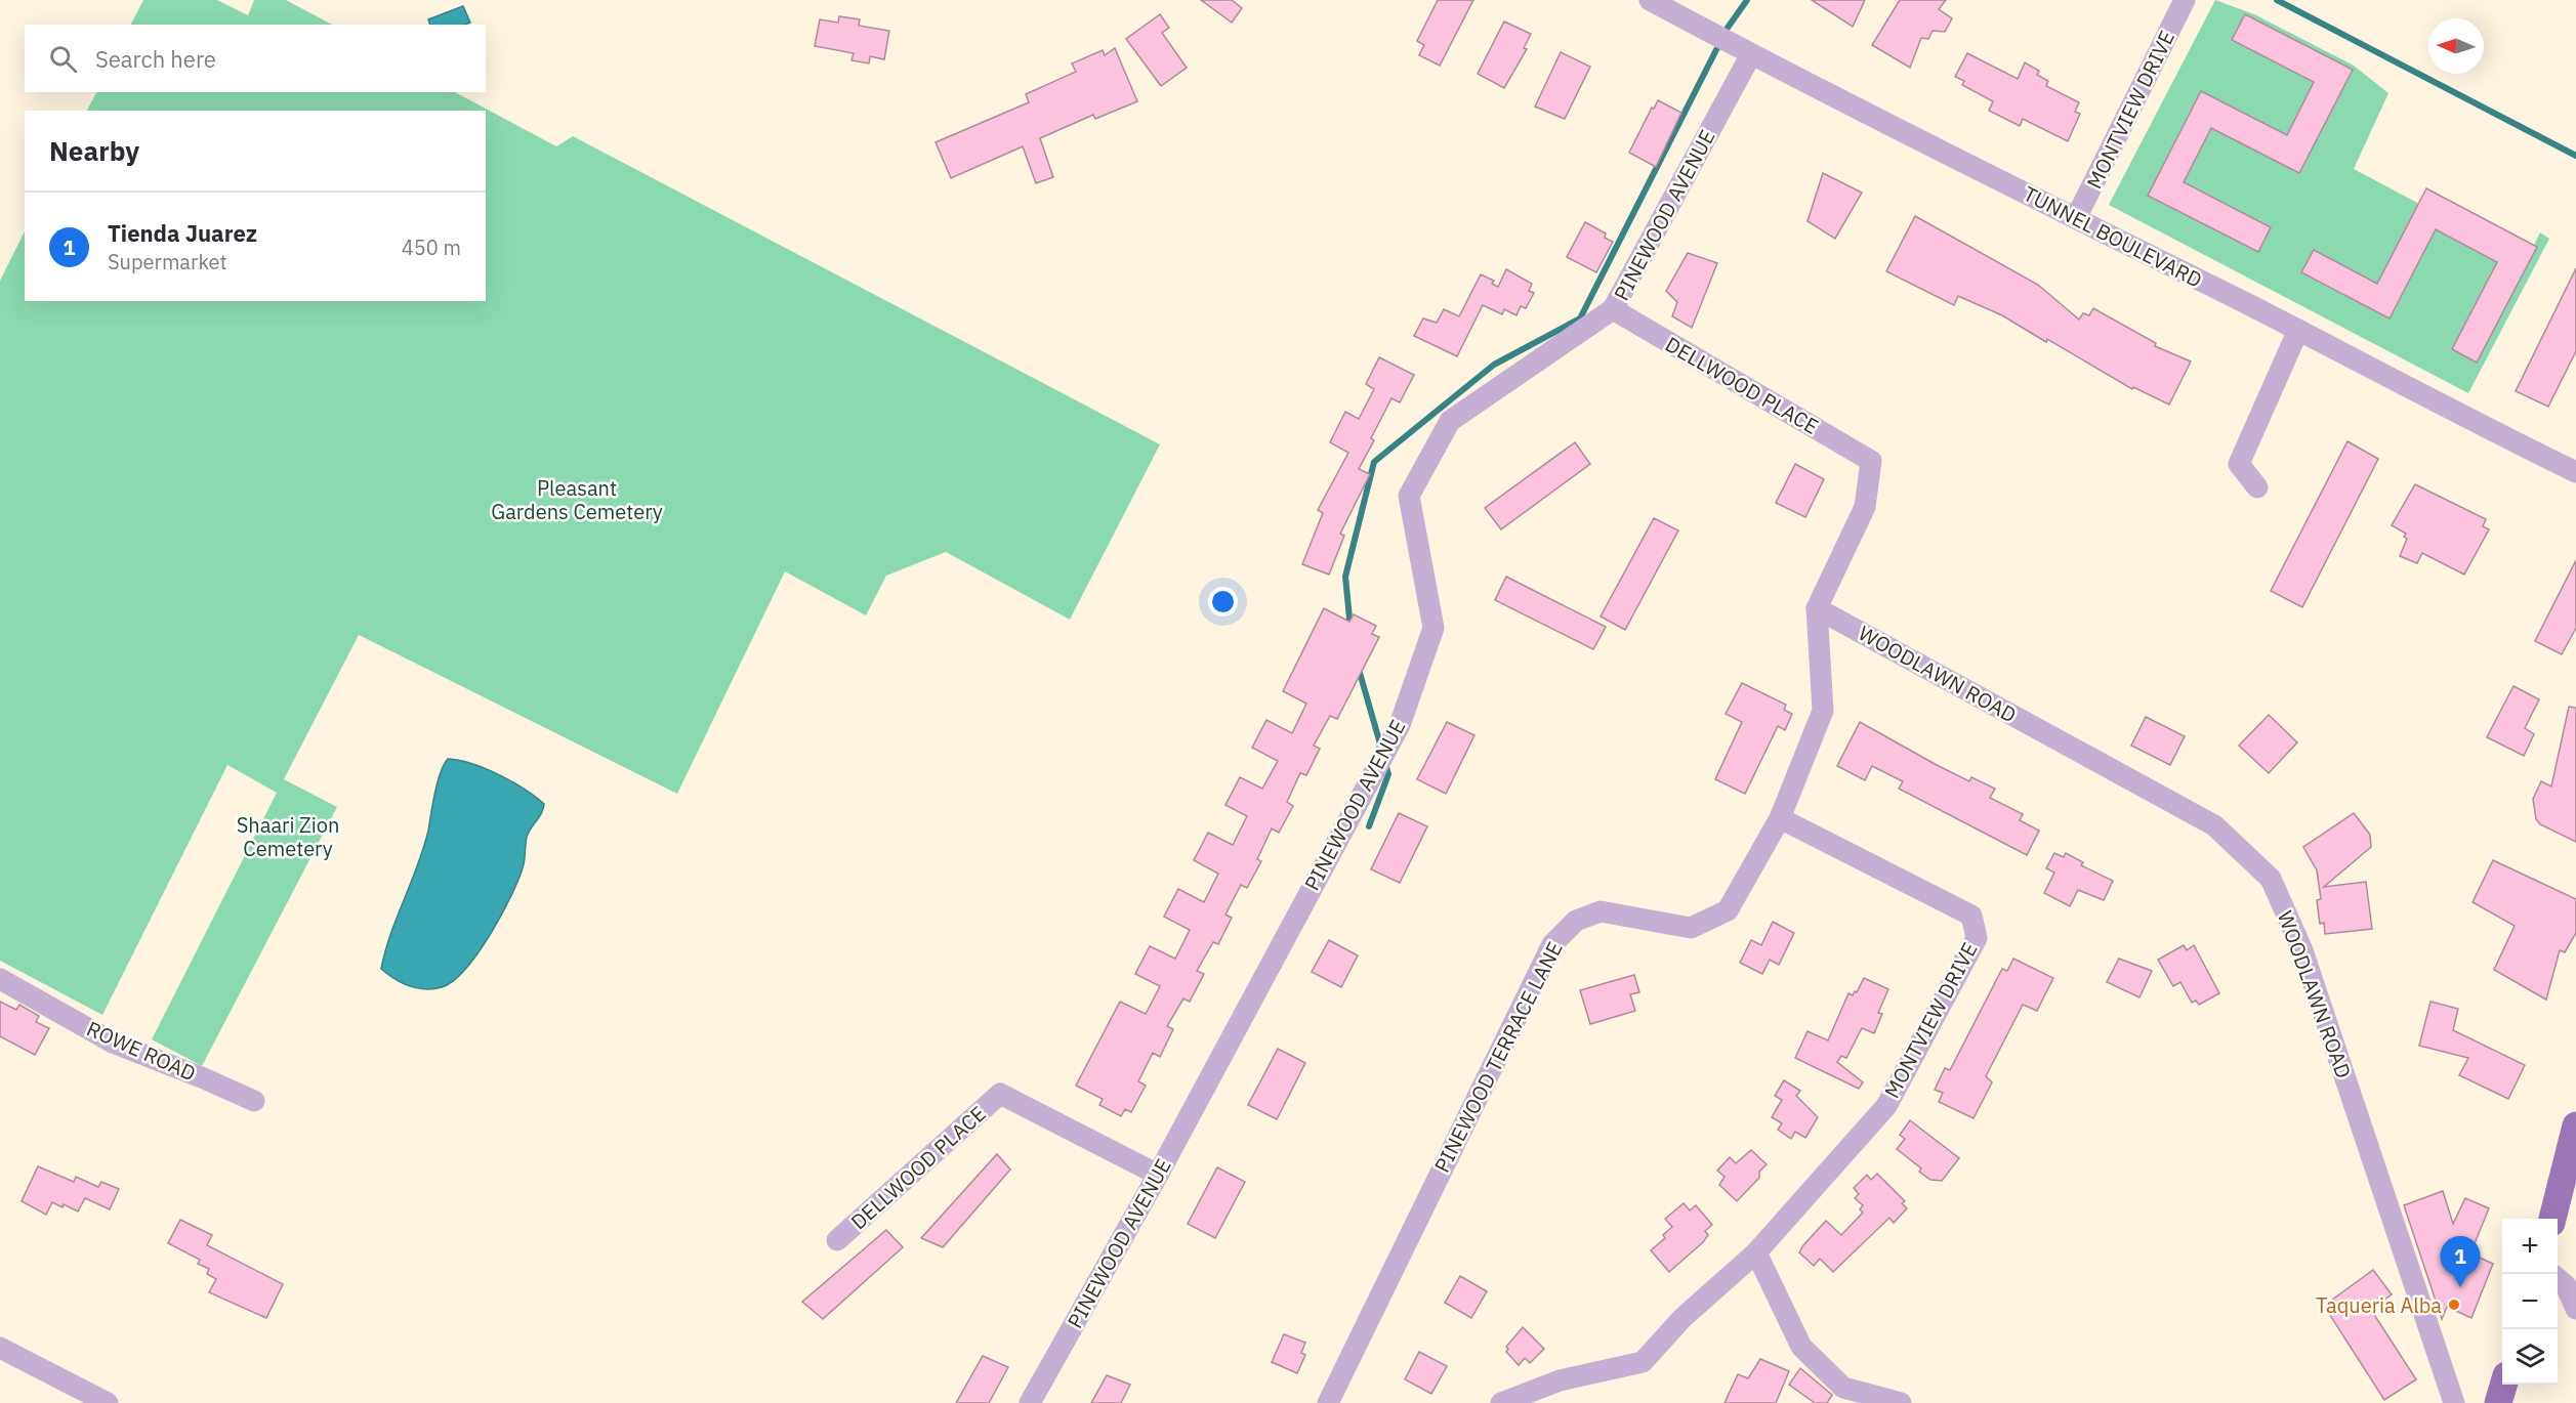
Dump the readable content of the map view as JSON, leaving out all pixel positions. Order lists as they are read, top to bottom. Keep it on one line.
{"streets":{"street":["MONTVIEW DRIVE","PINEWOOD AVENUE","TUNNEL BOULEVARD","DELLWOOD PLACE","WOODLAWN ROAD","ROWE ROAD","PINEWOOD TERRACE LANE"]},"crossings":[["MONTVIEW DRIVE","TUNNEL BOULEVARD"],["MONTVIEW DRIVE","PINEWOOD TERRACE LANE"],["PINEWOOD AVENUE","TUNNEL BOULEVARD"],["PINEWOOD AVENUE","DELLWOOD PLACE"],["DELLWOOD PLACE","WOODLAWN ROAD"]],"parks":["Pleasant Gardens Cemetery","Shaari Zion Cemetery"],"places":["Taqueria Alba"],"north":"left","page":{"search":"Search here","heading":"Nearby","list":[{"mark":"1","name":"Tienda Juarez","note":"Supermarket","value":"450 m"}],"map_buttons":["+","−"],"pins":"1"}}
